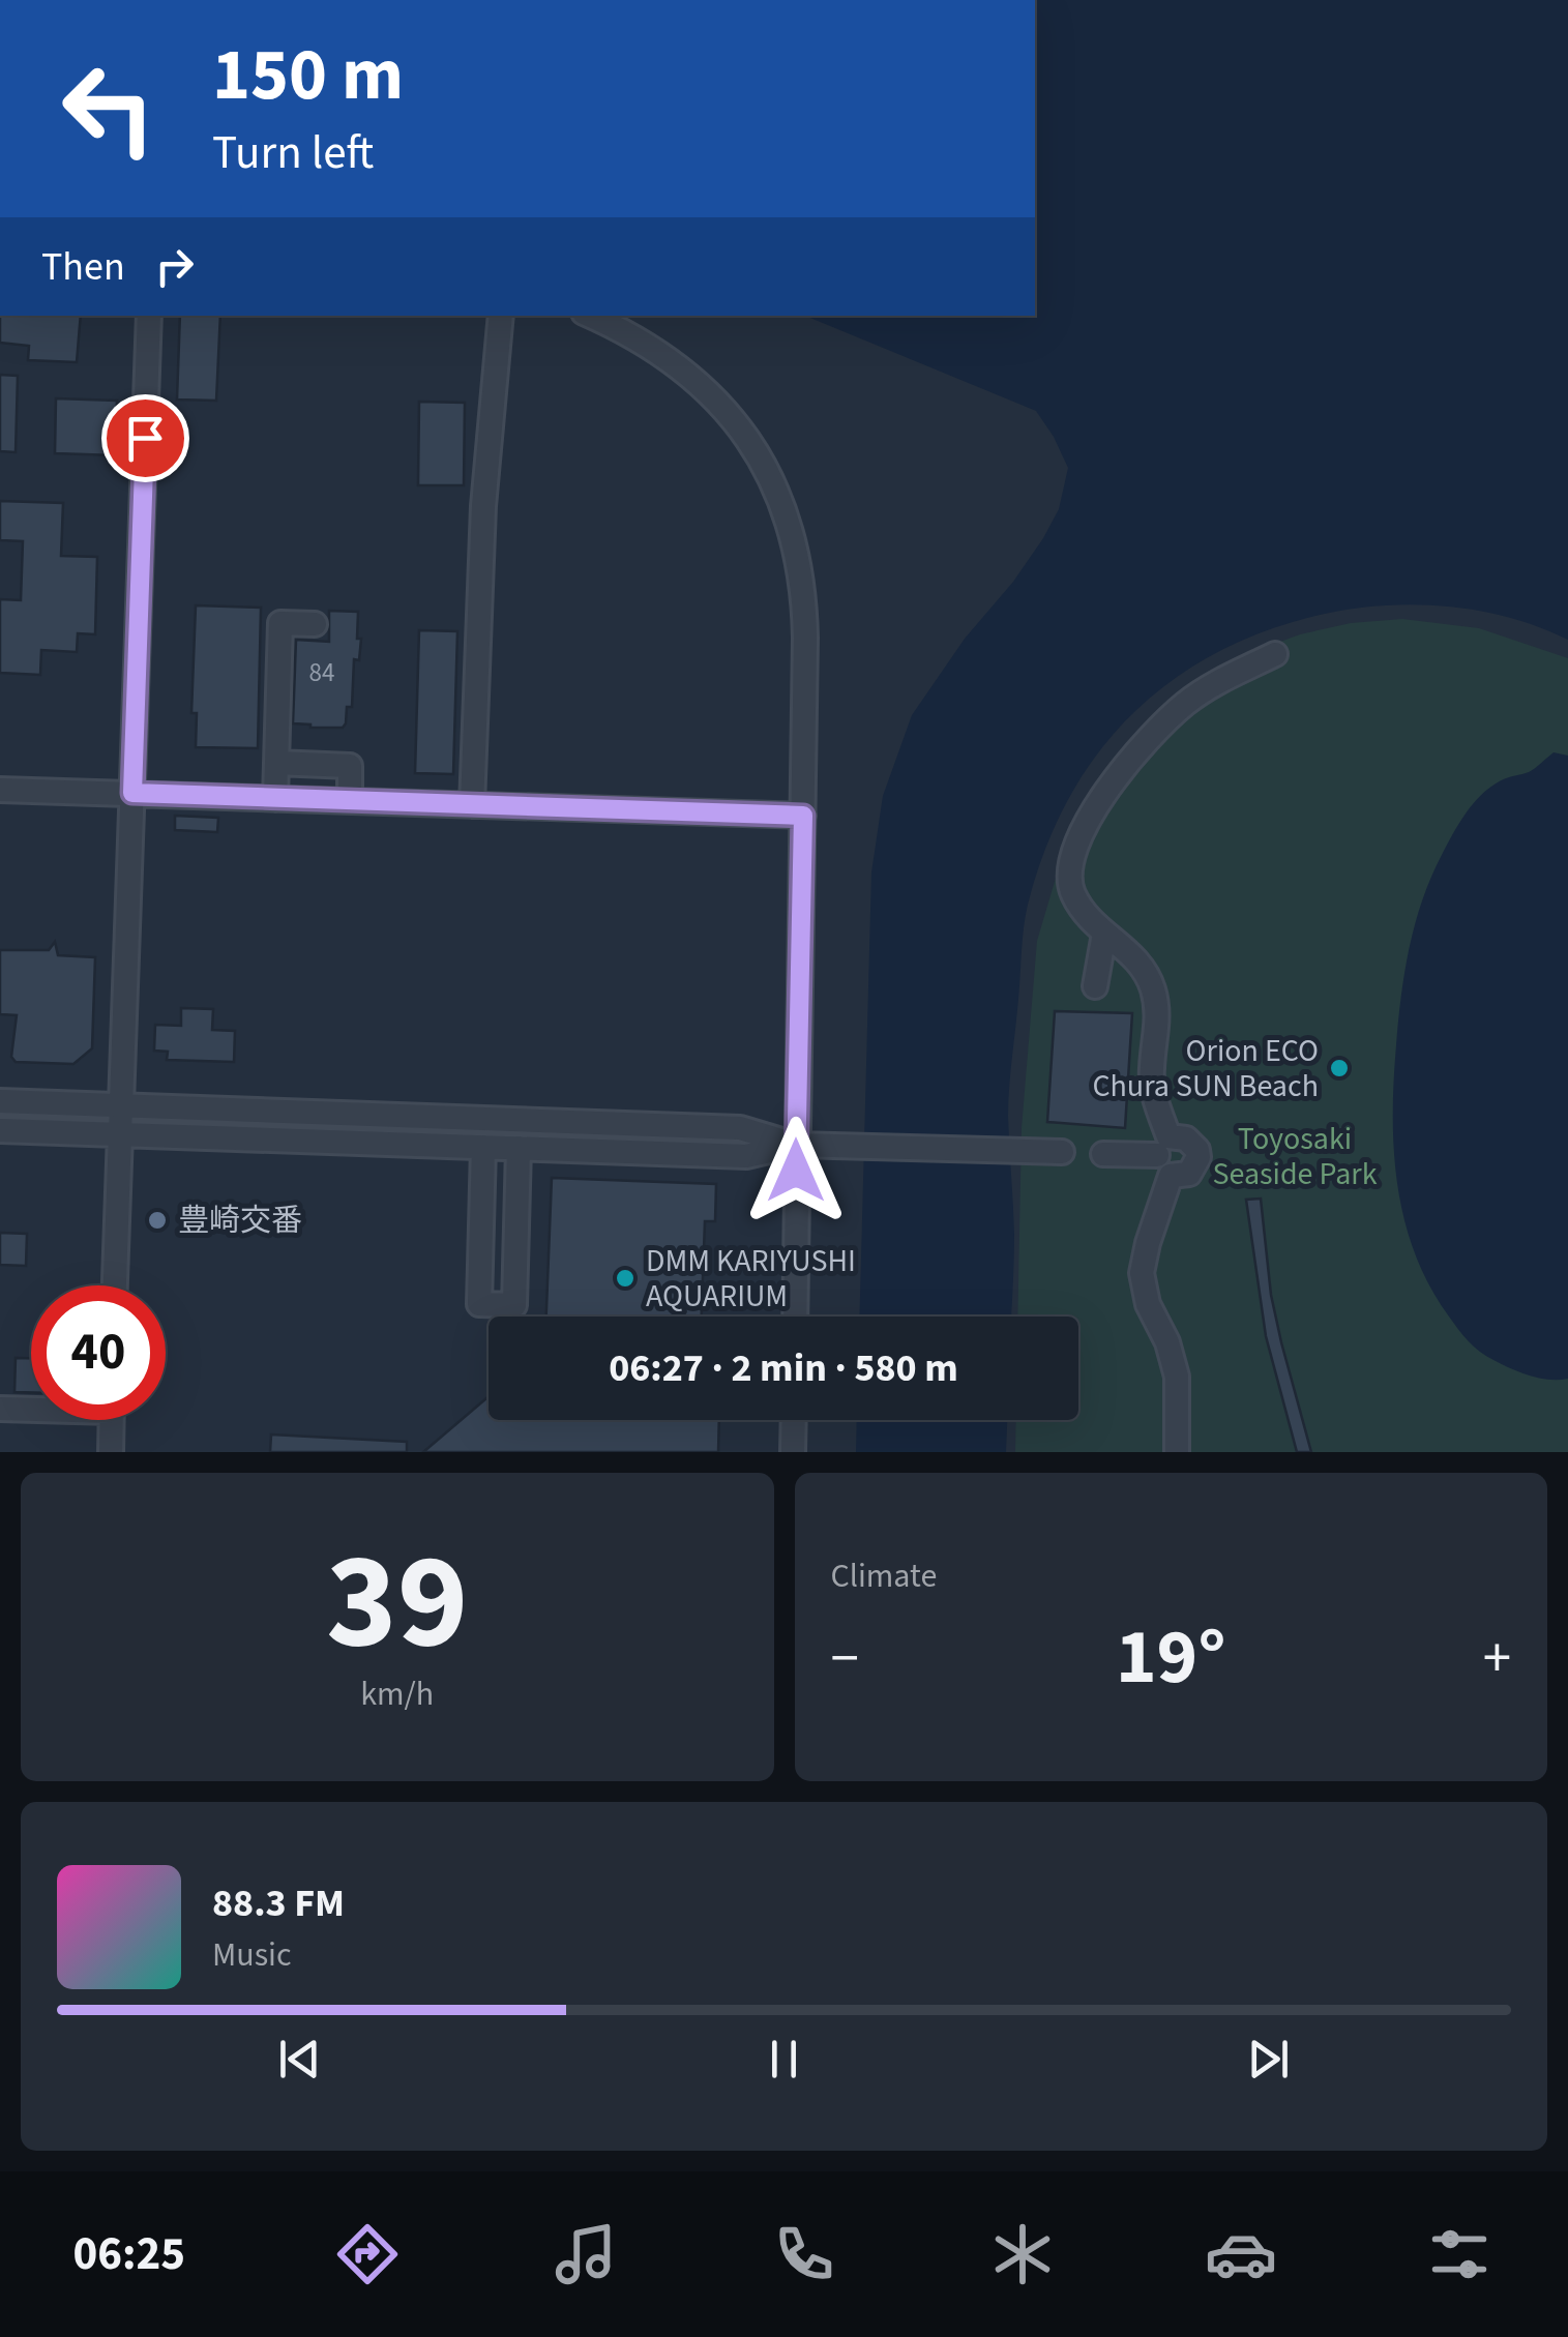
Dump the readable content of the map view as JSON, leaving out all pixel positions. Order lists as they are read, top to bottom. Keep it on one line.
{"parks":["Toyosaki Seaside Park"],"places":["Orion ECO Chura SUN Beach","豊崎交番","DMM KARIYUSHI AQUARIUM"],"house_numbers":["84"],"page":{"turn":["150 m","Turn left"],"then":"Then","limit":"40","trip":"06:27 · 2 min · 580 m","tile":[["39","km/h"],"Climate"],"heat":["−","19°","+"],"song":["88.3 FM","Music"],"tabs":"06:25"}}
